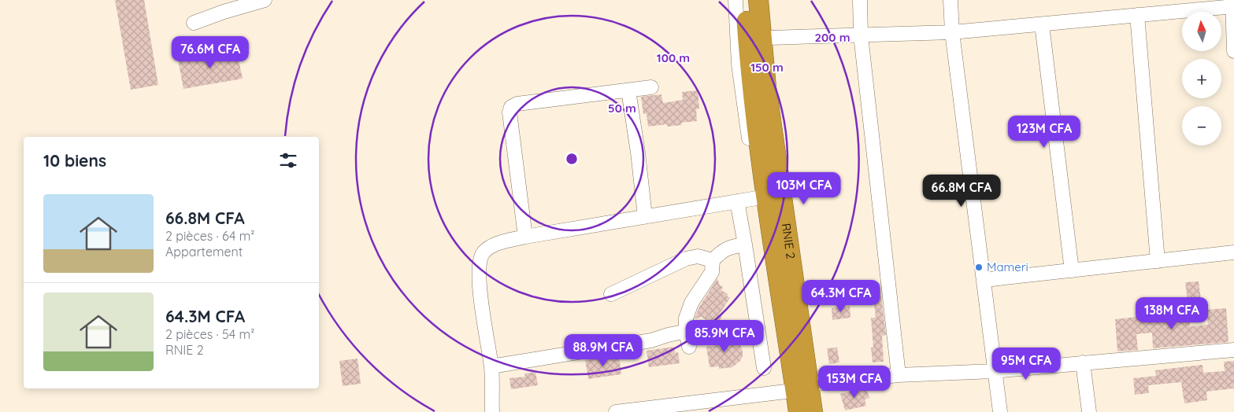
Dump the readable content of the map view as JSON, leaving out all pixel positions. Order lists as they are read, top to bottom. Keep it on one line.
{"streets":{"highway":["RNIE 2"]},"places":["Mameri"],"north":"top","page":{"map_buttons":["+","−"],"price":["76.6M CFA","123M CFA","103M CFA","66.8M CFA","64.3M CFA","138M CFA","85.9M CFA","88.9M CFA","95M CFA","153M CFA"],"heading":"10 biens","list":[{"name":"66.8M CFA","note":"2 pièces · 64 m² · Appartement"},{"name":"64.3M CFA","note":"2 pièces · 54 m² · RNIE 2"}]},"rings":["200 m","100 m","150 m","50 m"]}
